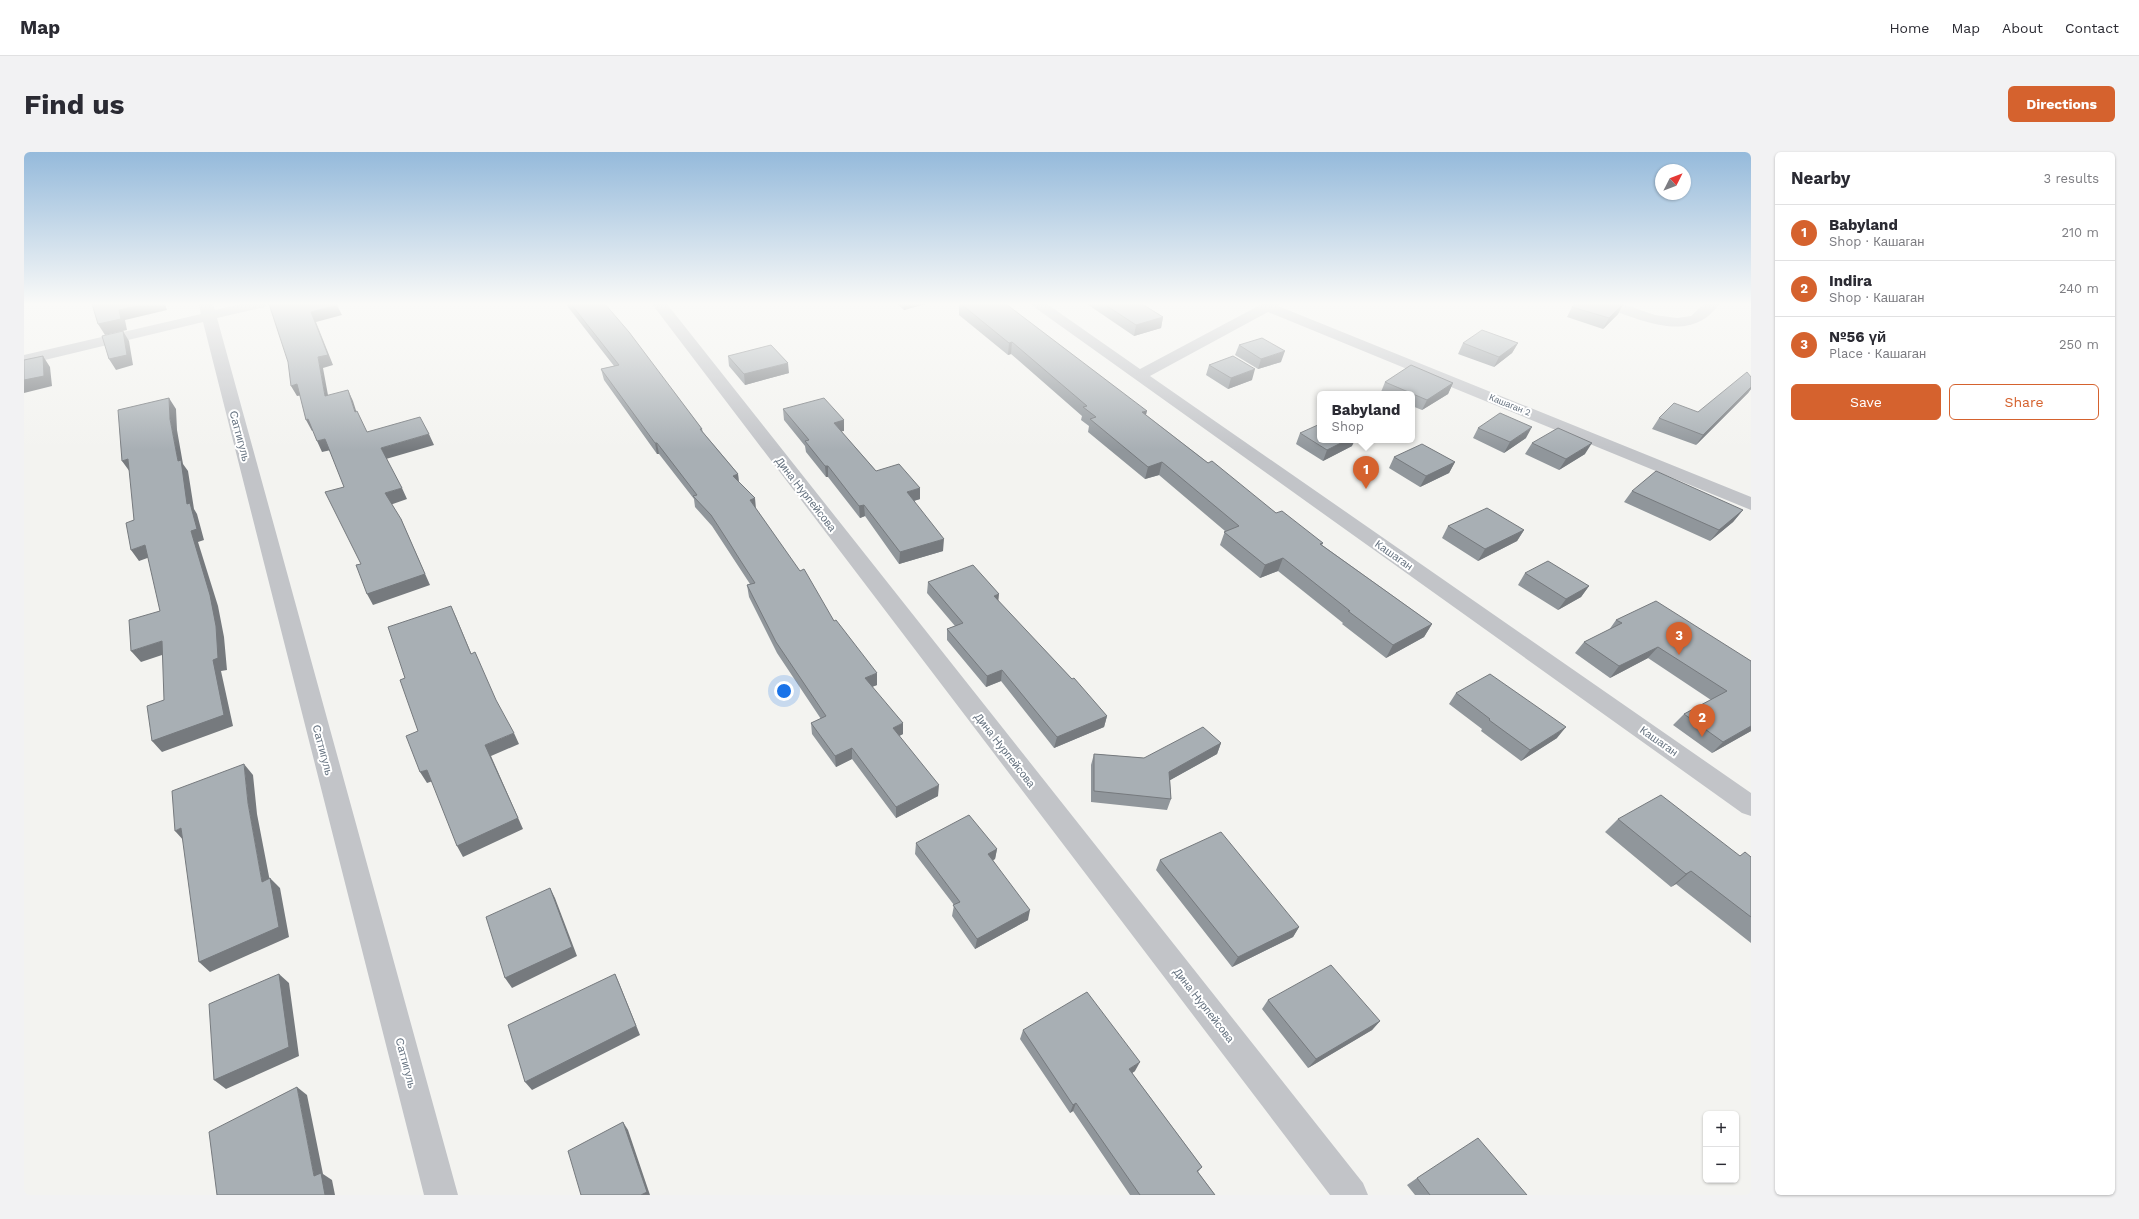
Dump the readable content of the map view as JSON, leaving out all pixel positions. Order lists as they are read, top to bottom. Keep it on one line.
{"streets":{"street":["Кашаган 2","Саттигуль","Дина Нурпейсова","Кашаган"]},"north":"top right","page":{"header":"Map","nav":["Home","Map","About","Contact"],"buttons":["Directions",["Save","Share"]],"title":"Find us","heading":["Nearby","3 results"],"list":[{"mark":"1","name":"Babyland","note":"Shop · Кашаган","value":"210 m"},{"mark":"2","name":"Indira","note":"Shop · Кашаган","value":"240 m"},{"mark":"3","name":"№56 үй","note":"Place · Кашаган","value":"250 m"}],"popup":["Babyland","Shop"],"pins":["1","3","2"],"map_buttons":["+","−"]}}
